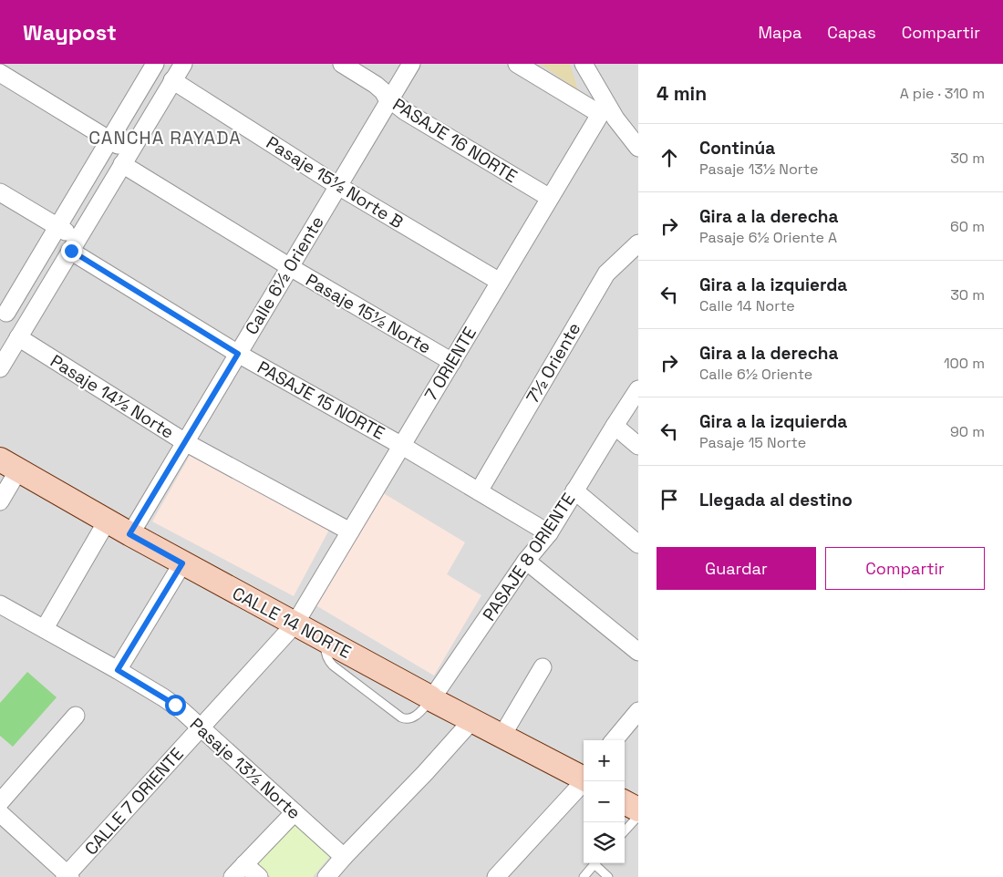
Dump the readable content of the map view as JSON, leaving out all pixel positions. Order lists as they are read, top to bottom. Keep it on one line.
{"streets":{"street":["PASAJE 16 NORTE","Pasaje 15½ Norte B","Calle 6½ Oriente","Pasaje 15½ Norte","7½ Oriente","7 ORIENTE","Pasaje 14½ Norte","PASAJE 15 NORTE","PASAJE 8 ORIENTE","CALLE 14 NORTE","Pasaje 13½ Norte","CALLE 7 ORIENTE"]},"crossings":[["PASAJE 16 NORTE","Calle 6½ Oriente"],["PASAJE 16 NORTE","7 ORIENTE"],["Pasaje 15½ Norte B","Calle 6½ Oriente"],["Pasaje 15½ Norte B","7 ORIENTE"],["Calle 6½ Oriente","Pasaje 15½ Norte"],["Calle 6½ Oriente","Pasaje 14½ Norte"],["Calle 6½ Oriente","PASAJE 15 NORTE"],["Calle 6½ Oriente","CALLE 14 NORTE"],["Pasaje 15½ Norte","7 ORIENTE"],["7½ Oriente","PASAJE 15 NORTE"],["7 ORIENTE","Pasaje 14½ Norte"],["7 ORIENTE","PASAJE 15 NORTE"],["7 ORIENTE","CALLE 14 NORTE"],["7 ORIENTE","CALLE 7 ORIENTE"],["PASAJE 15 NORTE","PASAJE 8 ORIENTE"],["PASAJE 8 ORIENTE","CALLE 14 NORTE"],["CALLE 14 NORTE","CALLE 7 ORIENTE"],["Pasaje 13½ Norte","CALLE 7 ORIENTE"]],"districts":["CANCHA RAYADA"],"page":{"header":"Waypost","nav":["Mapa","Capas","Compartir"],"heading":["4 min","A pie · 310 m"],"list":[["Continúa","Pasaje 13½ Norte","30 m"],["Gira a la derecha","Pasaje 6½ Oriente A","60 m"],["Gira a la izquierda","Calle 14 Norte","30 m"],["Gira a la derecha","Calle 6½ Oriente","100 m"],["Gira a la izquierda","Pasaje 15 Norte","90 m"],"Llegada al destino"],"buttons":["Guardar","Compartir"],"map_buttons":["+","−"]}}
